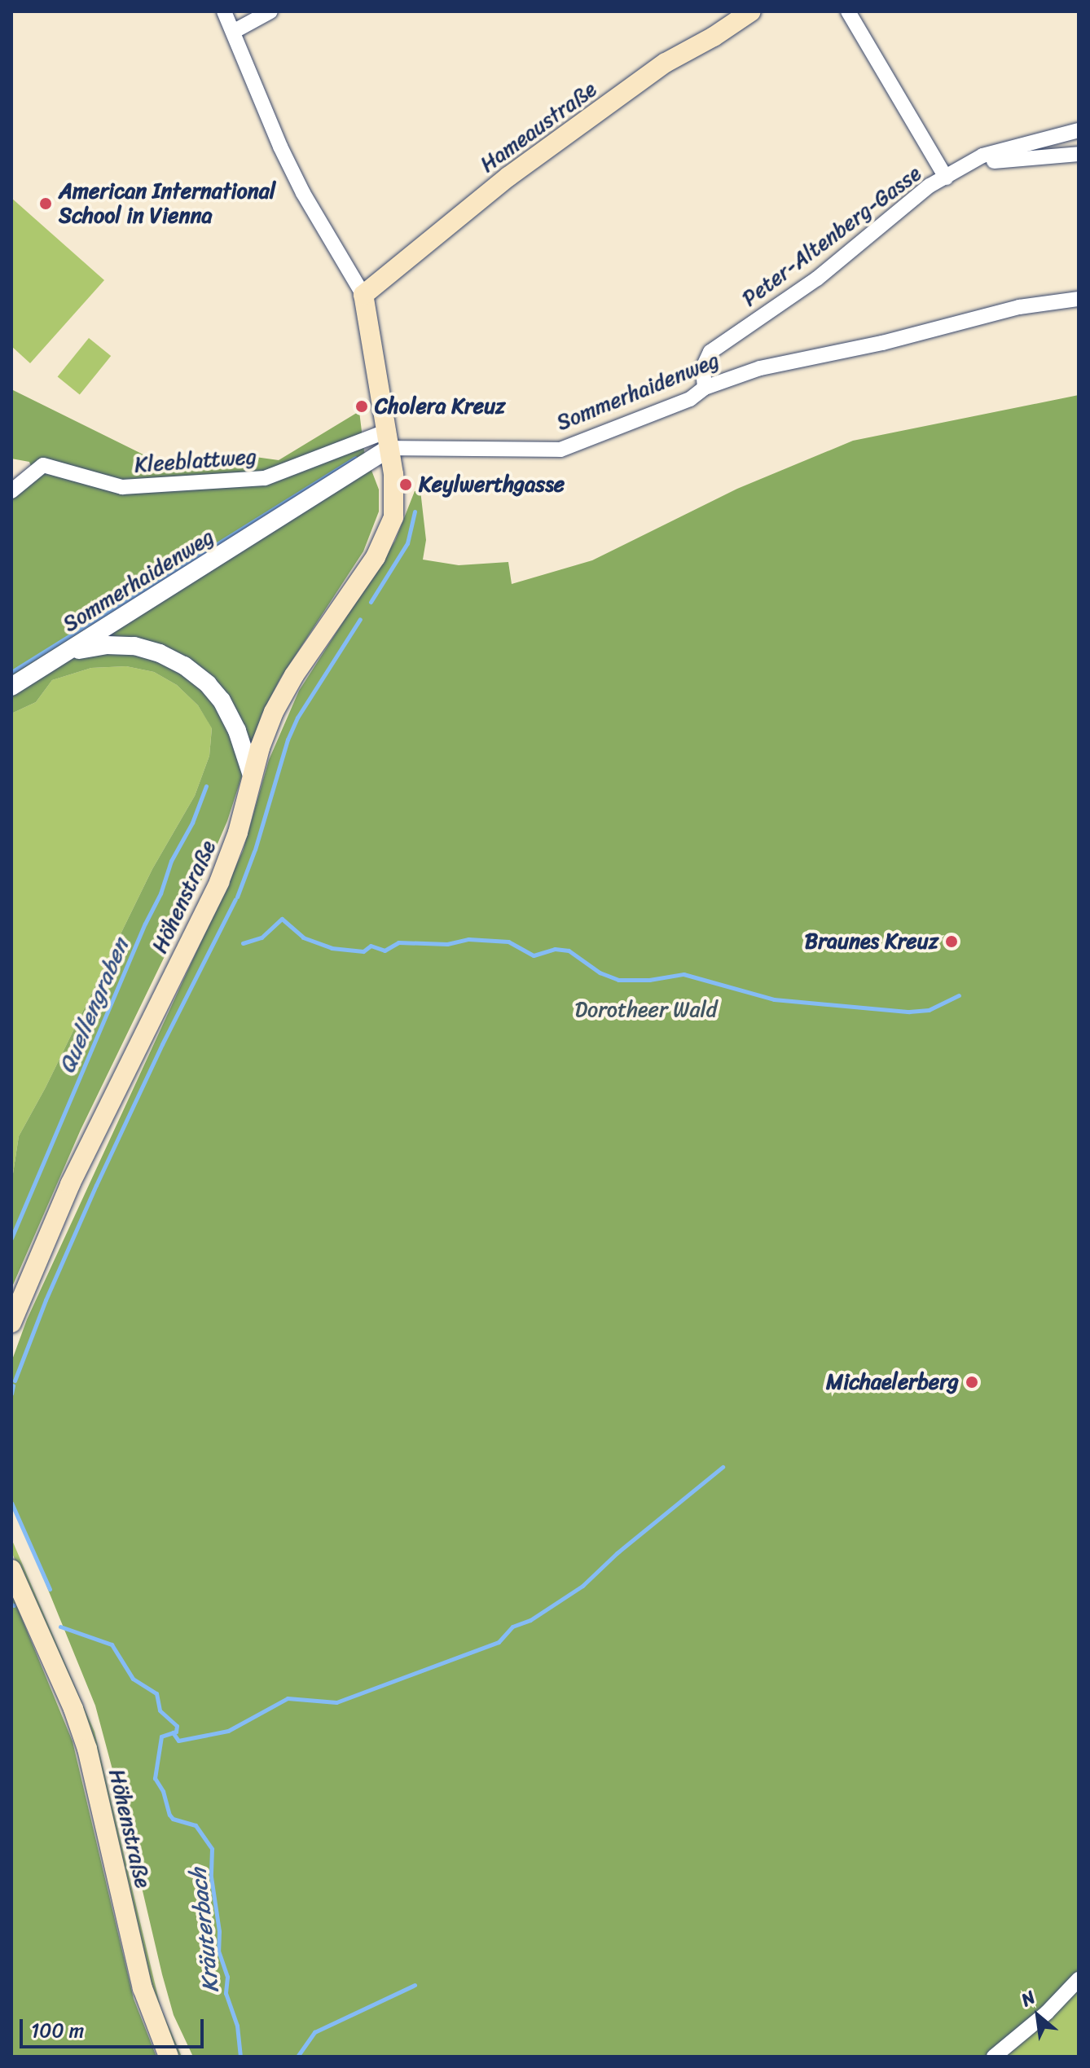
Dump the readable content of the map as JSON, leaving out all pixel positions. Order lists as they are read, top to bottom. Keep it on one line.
{"streets":{"main road":["Hameaustraße","Höhenstraße"],"street":["Peter-Altenberg-Gasse","Sommerhaidenweg","Kleeblattweg"]},"crossings":[["Peter-Altenberg-Gasse","Sommerhaidenweg"],["Sommerhaidenweg","Kleeblattweg"]],"water":["Quellengraben","Kräuterbach"],"parks":["Dorotheer Wald"],"places":["American International School in Vienna","Cholera Kreuz","Keylwerthgasse","Braunes Kreuz","Michaelerberg"],"scale_bar":"100 m","north":"top left"}
